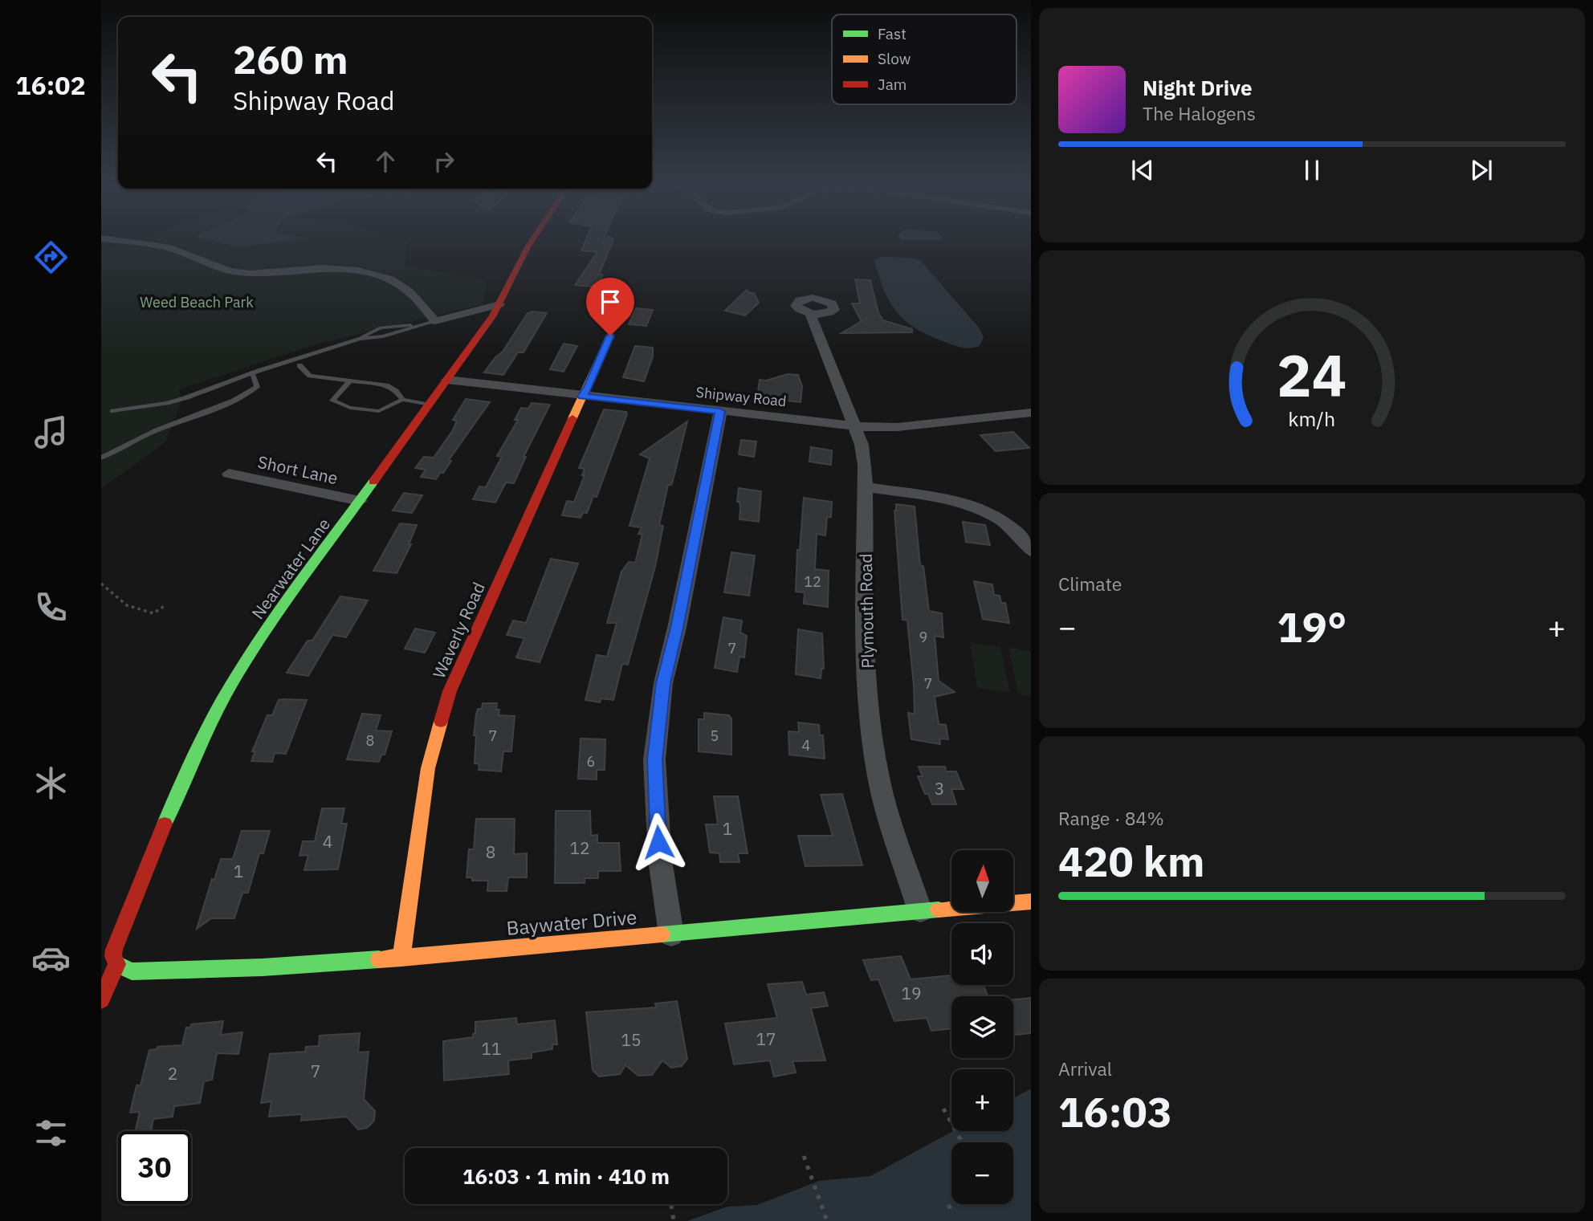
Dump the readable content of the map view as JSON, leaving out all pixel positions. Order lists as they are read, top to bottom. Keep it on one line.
{"streets":{"street":["Shipway Road","Short Lane","Nearwater Lane","Plymouth Road","Waverly Road","Baywater Drive"]},"crossings":[["Shipway Road","Nearwater Lane"],["Shipway Road","Plymouth Road"],["Shipway Road","Waverly Road"],["Short Lane","Nearwater Lane"],["Nearwater Lane","Baywater Drive"],["Plymouth Road","Baywater Drive"],["Waverly Road","Baywater Drive"]],"parks":["Weed Beach Park"],"house_numbers":["12","9","7","7","7","5","8","4","6","3","1","4","12","8","1","19","17","15","11","7","2"],"legend":["Fast","Slow","Jam"],"north":"top","page":{"tabs":"16:02","turn":["260 m","Shipway Road"],"song":["Night Drive","The Halogens"],"tile":["Climate",["Range · 84%","420 km"],["Arrival","16:03"]],"heat":["−","19°","+"],"map_buttons":["+","−"],"limit":"30","trip":"16:03 · 1 min · 410 m","gauge":["24","km/h"]}}
